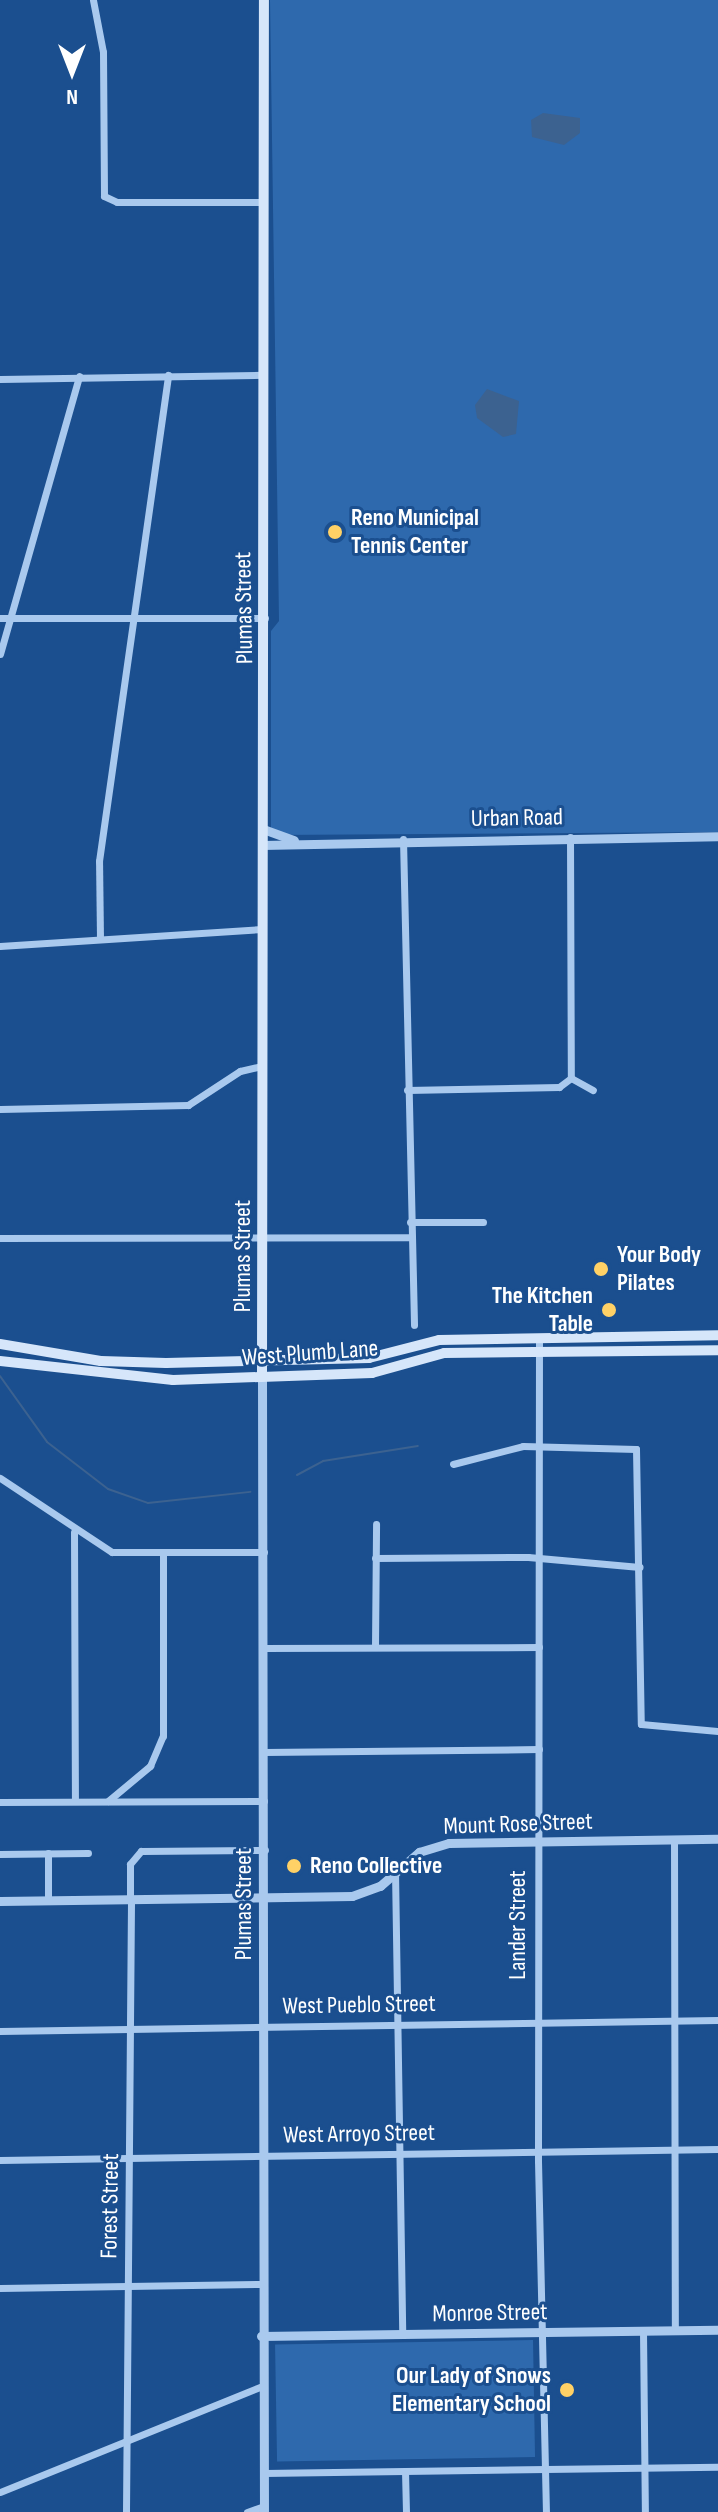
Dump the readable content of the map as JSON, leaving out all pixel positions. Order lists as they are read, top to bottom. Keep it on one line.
{"streets":{"main road":["Plumas Street","West Plumb Lane"],"street":["Urban Road","Mount Rose Street","Lander Street","West Pueblo Street","West Arroyo Street","Forest Street","Monroe Street"]},"crossings":[["Plumas Street","Urban Road"],["Plumas Street","West Plumb Lane"],["Plumas Street","Mount Rose Street"],["Plumas Street","West Pueblo Street"],["Plumas Street","West Arroyo Street"],["Plumas Street","Forest Street"],["Plumas Street","Monroe Street"],["West Plumb Lane","Lander Street"],["Mount Rose Street","Lander Street"],["Mount Rose Street","Forest Street"],["Lander Street","West Pueblo Street"],["Lander Street","West Arroyo Street"],["Lander Street","Monroe Street"],["West Pueblo Street","Forest Street"],["West Arroyo Street","Forest Street"]],"places":["Reno Municipal Tennis Center","Your Body Pilates","The Kitchen Table","Reno Collective","Our Lady of Snows Elementary School"],"north":"bottom"}
